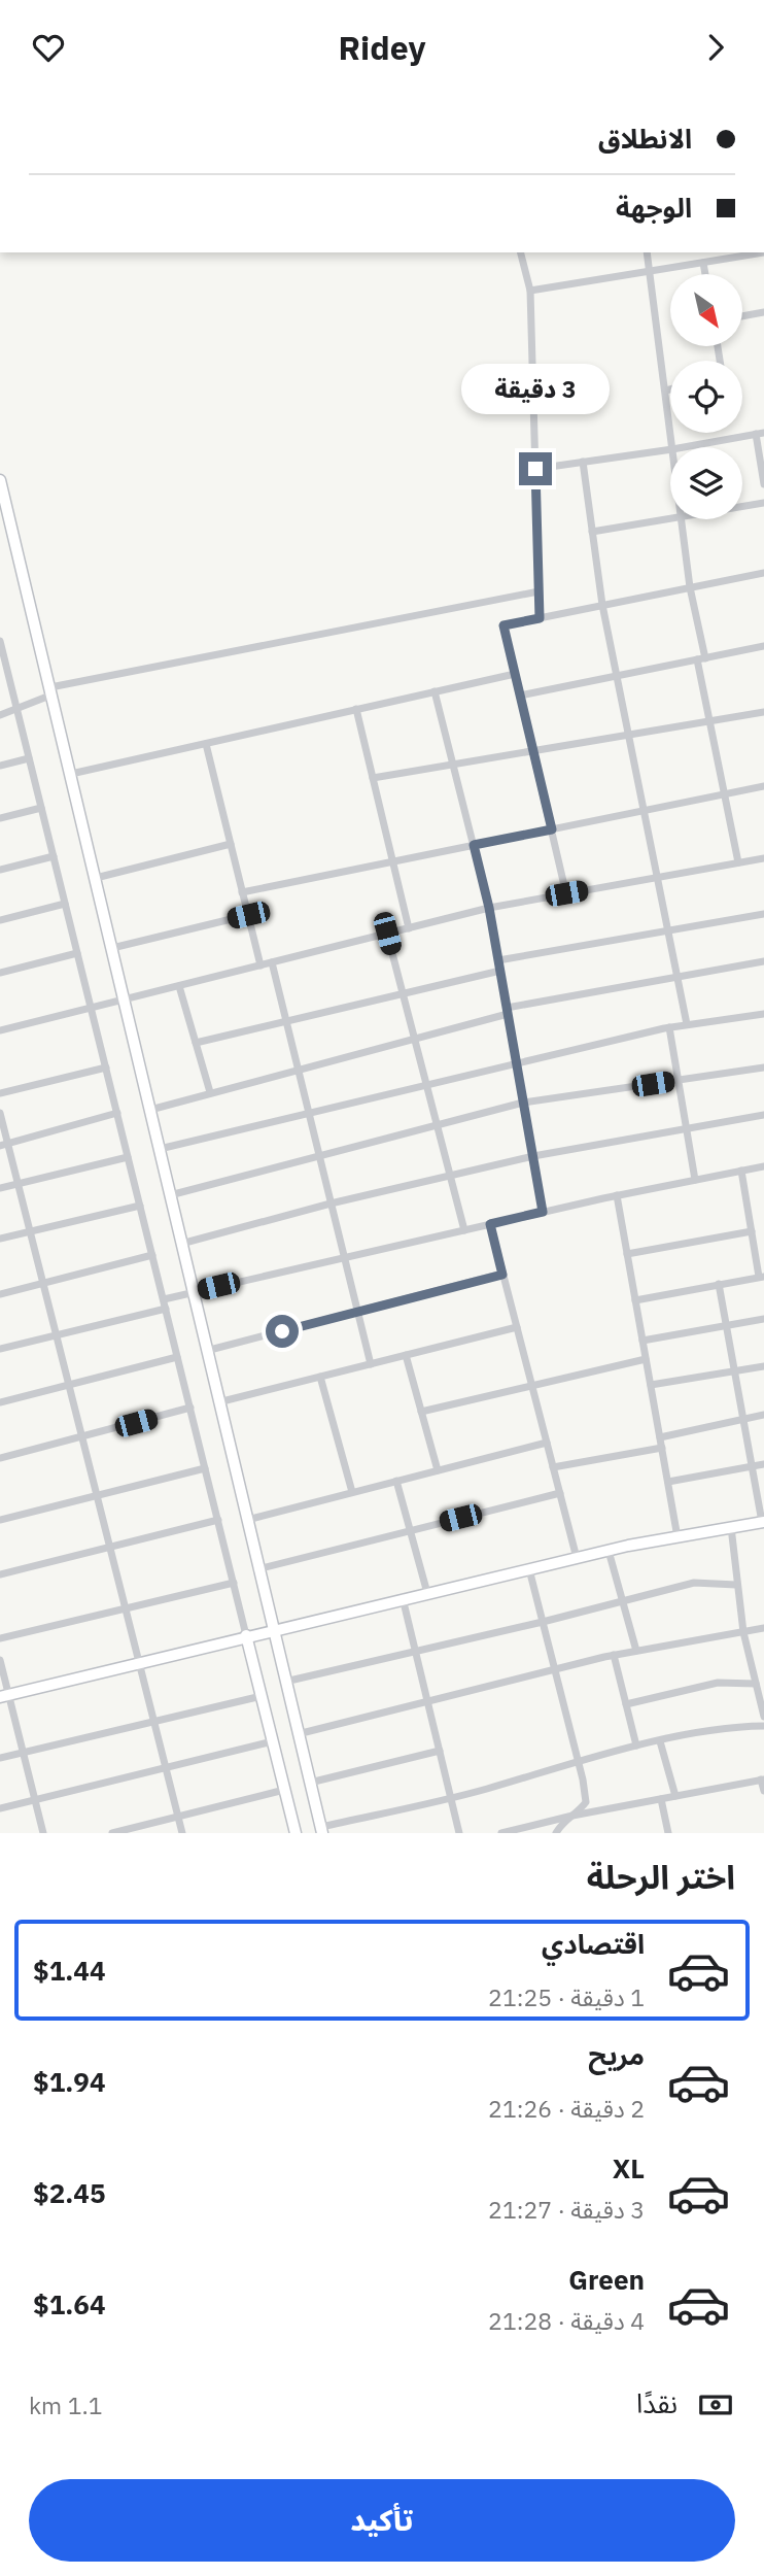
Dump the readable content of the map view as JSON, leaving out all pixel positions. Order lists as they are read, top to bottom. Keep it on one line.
{"north":"bottom right","page":{"header":"Ridey","banner":["الانطلاق","الوجهة"],"bubble":"3 دقيقة","heading":"اختر الرحلة","list":[{"name":"اقتصادي","note":"1 دقيقة · 21:25","value":"$1.44"},{"name":"مريح","note":"2 دقيقة · 21:26","value":"$1.94"},{"name":"XL","note":"3 دقيقة · 21:27","value":"$2.45"},{"name":"Green","note":"4 دقيقة · 21:28","value":"$1.64"}],"pay":["نقدًا","1.1 km"],"buttons":"تأكيد"}}
